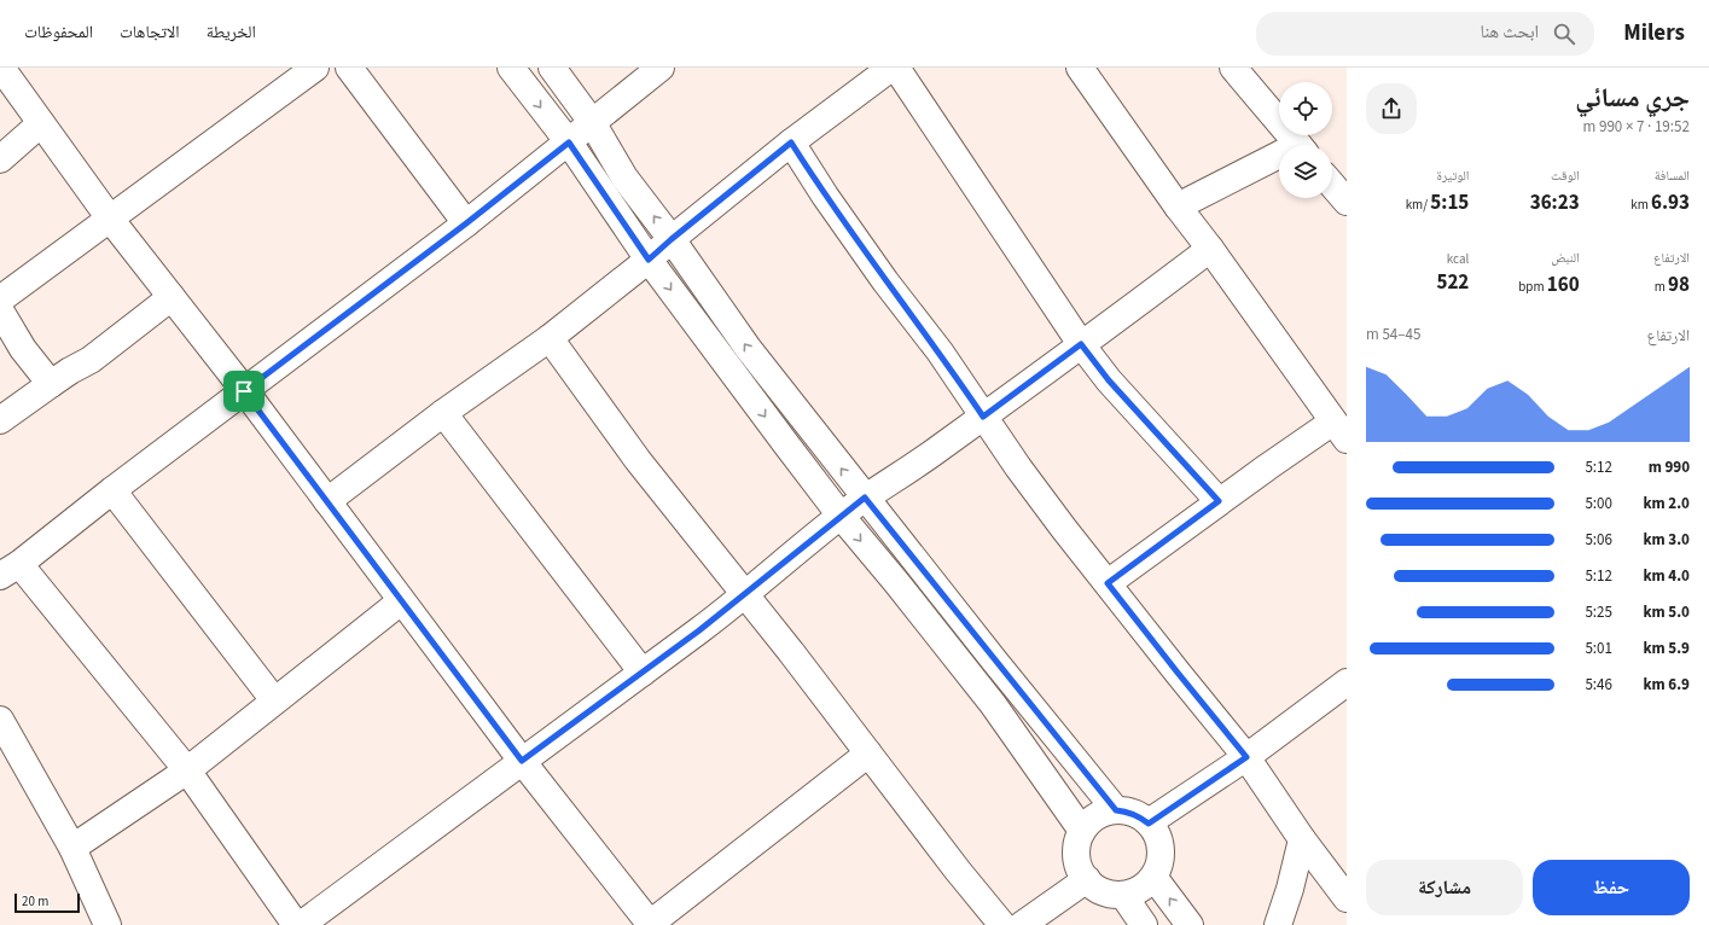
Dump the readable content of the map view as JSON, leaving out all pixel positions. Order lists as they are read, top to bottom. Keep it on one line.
{"scale_bar":"20 m","page":{"header":"Milers","search":"ابحث هنا","nav":["الخريطة","الاتجاهات","المحفوظات"],"heading":["جري مسائي","19:52 · 7 × 990 m"],"stats":[["المسافة","6.93 km"],["الوقت","36:23"],["الوتيرة","5:15 /km"],["الارتفاع","98 m"],["النبض","160 bpm"],["kcal","522"]],"chart":["الارتفاع","45–54 m"],"list":[{"name":"990 m","note":"5:12"},{"name":"2.0 km","note":"5:00"},{"name":"3.0 km","note":"5:06"},{"name":"4.0 km","note":"5:12"},{"name":"5.0 km","note":"5:25"},{"name":"5.9 km","note":"5:01"},{"name":"6.9 km","note":"5:46"}],"buttons":["حفظ","مشاركة"],"scale":"20 m"}}
